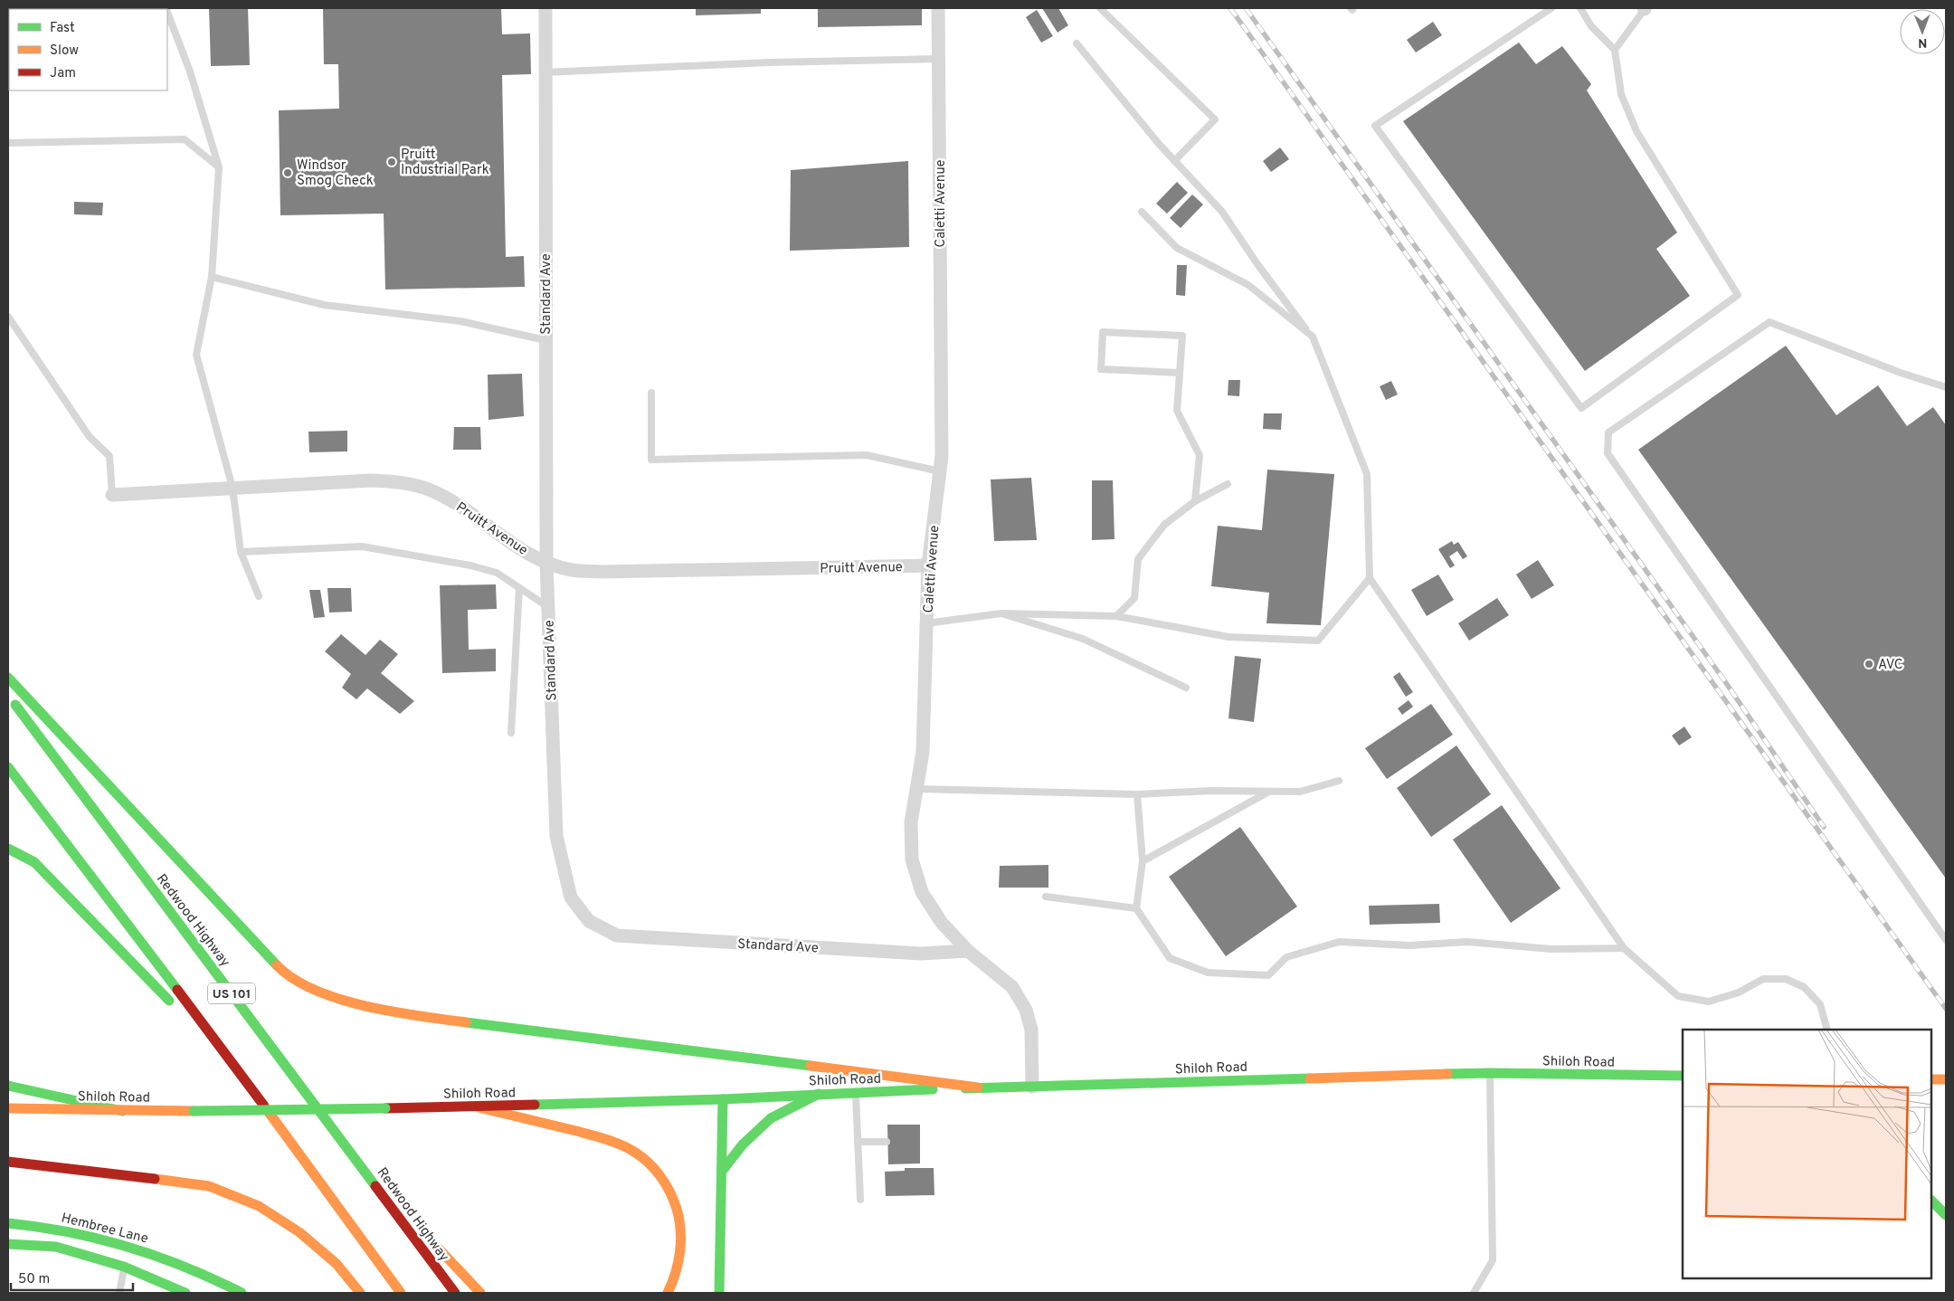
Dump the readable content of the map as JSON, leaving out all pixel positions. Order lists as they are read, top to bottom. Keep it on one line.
{"streets":{"main road":["Redwood Highway","US 101","Shiloh Road","Hembree Lane"],"street":["Caletti Avenue","Standard Ave","Pruitt Avenue"]},"crossings":[["Caletti Avenue","Standard Ave"],["Caletti Avenue","Pruitt Avenue"],["Caletti Avenue","Shiloh Road"],["Standard Ave","Pruitt Avenue"]],"places":["Pruitt Industrial Park","Windsor Smog Check","AVC"],"legend":["Fast","Slow","Jam"],"scale_bar":"50 m","north":"bottom"}
